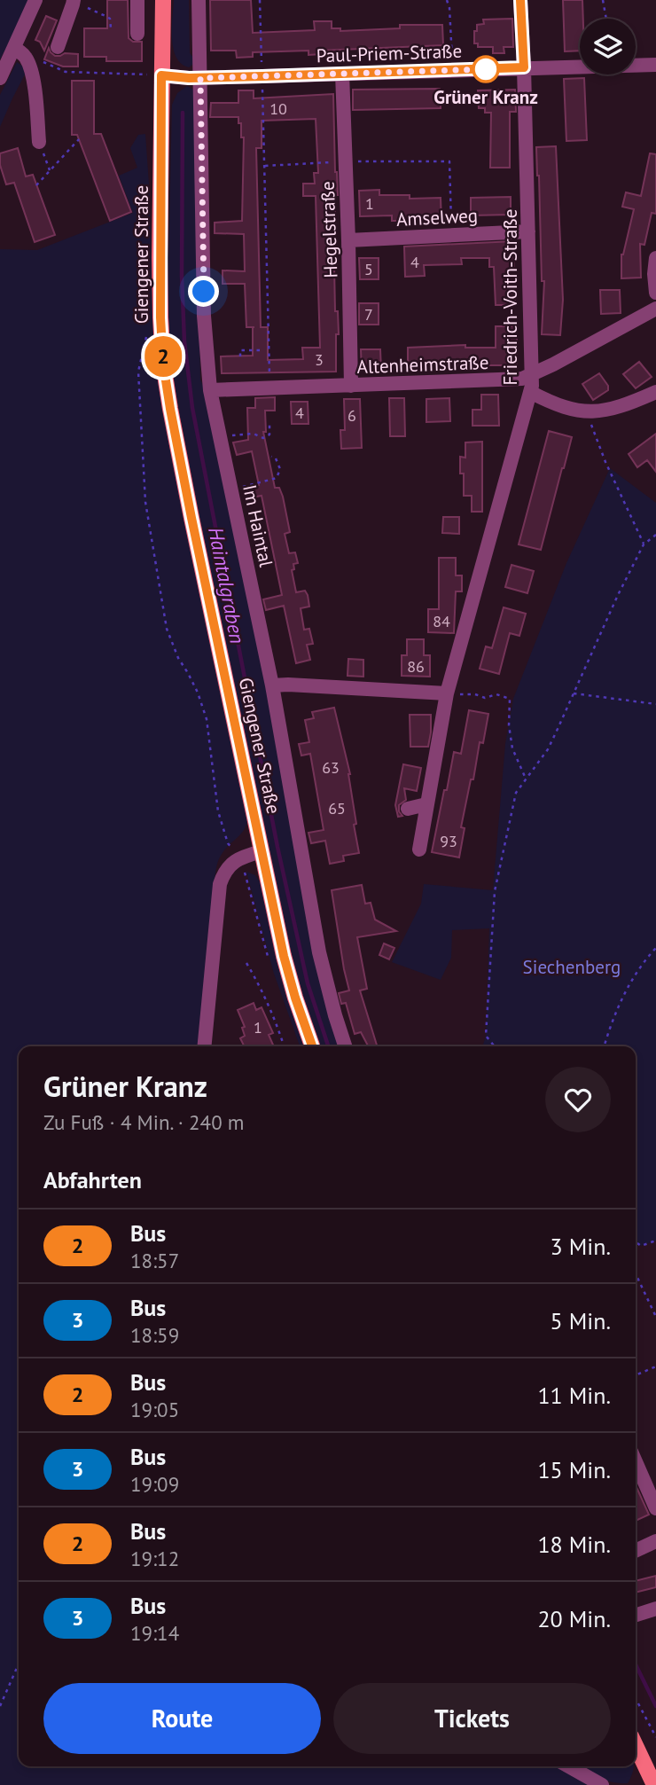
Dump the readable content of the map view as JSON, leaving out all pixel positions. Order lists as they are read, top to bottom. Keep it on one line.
{"streets":{"main road":["Giengener Straße"],"street":["Paul-Priem-Straße","Amselweg","Hegelstraße","Friedrich-Voith-Straße","Altenheimstraße","Im Haintal"]},"crossings":[["Paul-Priem-Straße","Hegelstraße"],["Paul-Priem-Straße","Giengener Straße"],["Paul-Priem-Straße","Friedrich-Voith-Straße"],["Paul-Priem-Straße","Im Haintal"],["Amselweg","Hegelstraße"],["Amselweg","Friedrich-Voith-Straße"],["Hegelstraße","Altenheimstraße"],["Friedrich-Voith-Straße","Altenheimstraße"],["Altenheimstraße","Im Haintal"]],"water":["Haintalgraben"],"parks":["Siechenberg"],"places":["Grüner Kranz"],"lines":["bus line 2"],"house_numbers":["10","1","4","5","7","3","4","6","84","86","63","65","93","1"],"page":{"on_map":"2","heading":[["Grüner Kranz","Zu Fuß · 4 Min. · 240 m"],"Abfahrten"],"list":[{"mark":"2","name":"Bus","note":"18:57","value":"3 Min."},{"mark":"3","name":"Bus","note":"18:59","value":"5 Min."},{"mark":"2","name":"Bus","note":"19:05","value":"11 Min."},{"mark":"3","name":"Bus","note":"19:09","value":"15 Min."},{"mark":"2","name":"Bus","note":"19:12","value":"18 Min."},{"mark":"3","name":"Bus","note":"19:14","value":"20 Min."}],"buttons":["Route","Tickets"]}}
